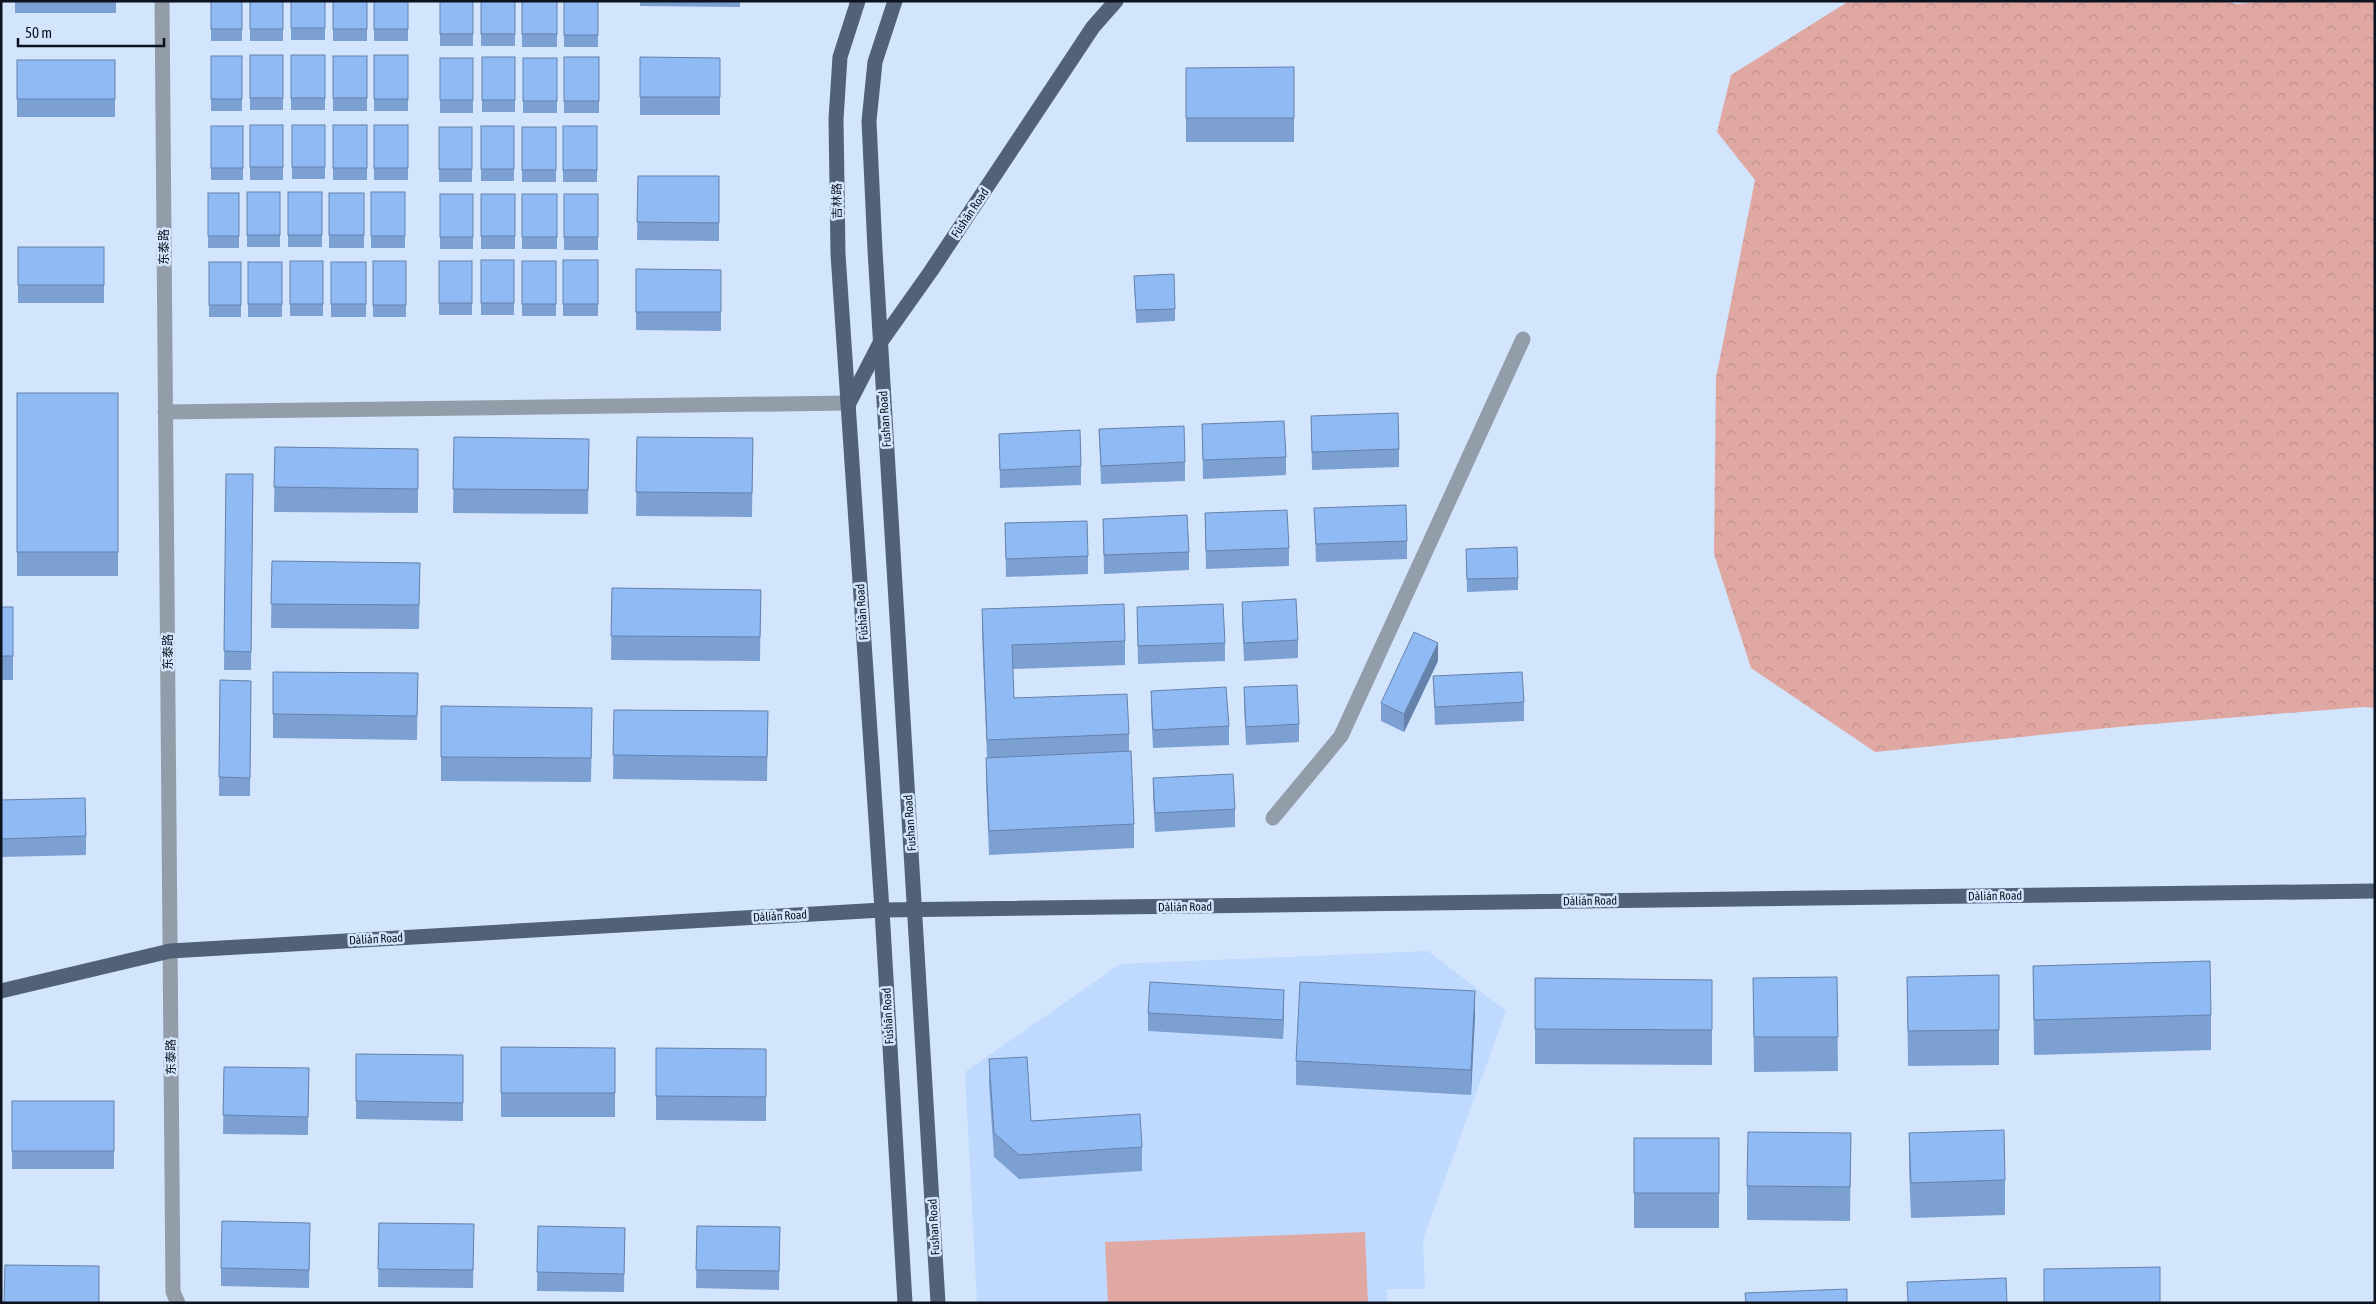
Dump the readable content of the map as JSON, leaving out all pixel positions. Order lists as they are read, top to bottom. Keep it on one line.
{"streets":{"main road":["吉林路","Fúshān Road","Fushan Road","Dàlián Road"],"street":["东泰路"]},"crossings":[["吉林路","Fúshān Road"],["Fúshān Road","Fushan Road"],["Fúshān Road","Dàlián Road"],["东泰路","Dàlián Road"],["Fushan Road","Dàlián Road"]],"scale_bar":"50 m"}
